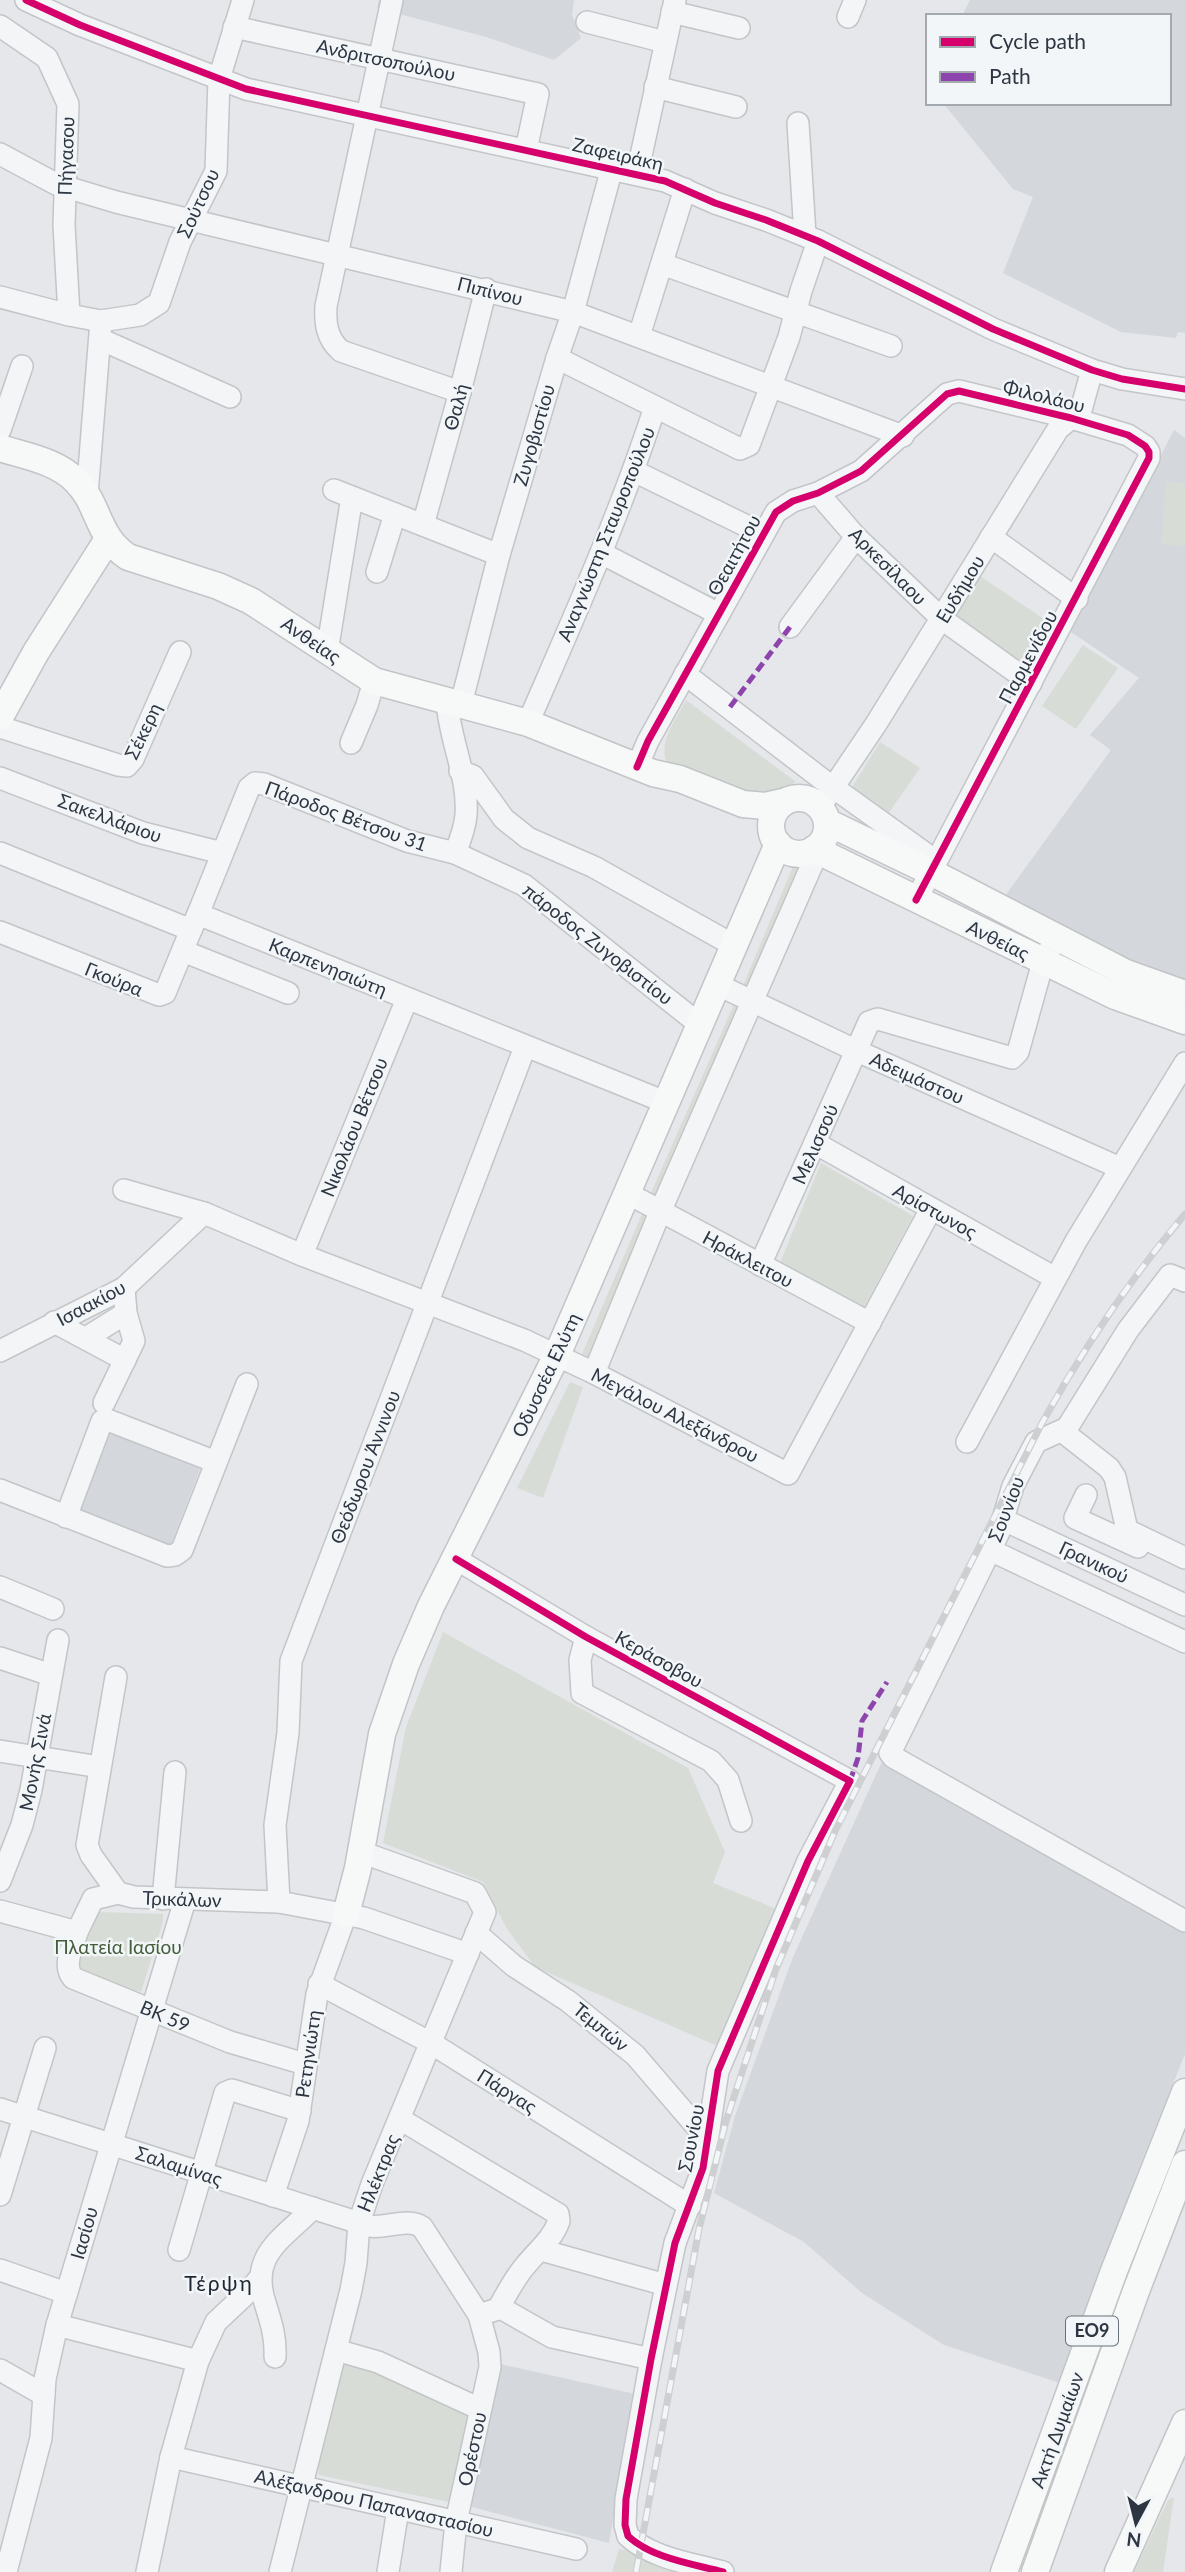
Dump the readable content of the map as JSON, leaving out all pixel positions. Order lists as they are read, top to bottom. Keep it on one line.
{"streets":{"main road":["Ανθείας","Οδυσσέα Ελύτη","ΕΟ9","Ακτή Δυμαίων"],"street":["Ανδριτσοπούλου","Ζαφειράκη","Πήγασου","Σούτσου","Πιπίνου","Φιλολάου","Θαλή","Ζυγοβιστίου","Αναγνώστη Σταυροπούλου","Θεαιτήτου","Αρκεσίλαου","Ευδήμου","Παρμενίδου","Σέκερη","Πάροδος Βέτσου 31","Σακελλάριου","πάροδος Ζυγοβιστίου","Καρπενησιώτη","Γκούρα","Αδειμάστου","Νικολάου Βέτσου","Μελισσού","Αρίστωνος","Ηράκλειτου","Ισαακίου","Μεγάλου Αλεξάνδρου","Θεόδωρου Άννινου","Σουνίου","Γρανικού","Κεράσοβου","Μονής Σινά","Τρικάλων","BK 59","Τεμπών","Ρετηνιώτη","Πάργας","Σαλαμίνας","Ηλέκτρας","Ιασίου","Ορέστου","Αλέξανδρου Παπαναστασίου"]},"crossings":[["Ανδριτσοπούλου","Ζαφειράκη"],["Ανδριτσοπούλου","Σούτσου"],["Ζαφειράκη","Σούτσου"],["Ζαφειράκη","Ζυγοβιστίου"],["Ζαφειράκη","Αναγνώστη Σταυροπούλου"],["Ζαφειράκη","Ευδήμου"],["Πήγασου","Πιπίνου"],["Σούτσου","Πιπίνου"],["Πιπίνου","Θαλή"],["Πιπίνου","Ζυγοβιστίου"],["Πιπίνου","Αναγνώστη Σταυροπούλου"],["Πιπίνου","Θεαιτήτου"],["Φιλολάου","Θεαιτήτου"],["Φιλολάου","Ευδήμου"],["Φιλολάου","Παρμενίδου"],["Ζυγοβιστίου","Ανθείας"],["Αναγνώστη Σταυροπούλου","Ανθείας"],["Θεαιτήτου","Αρκεσίλαου"],["Θεαιτήτου","Ανθείας"],["Αρκεσίλαου","Ευδήμου"],["Αρκεσίλαου","Παρμενίδου"],["Ευδήμου","Ανθείας"],["Ευδήμου","Οδυσσέα Ελύτη"],["Ανθείας","Παρμενίδου"],["Ανθείας","Μελισσού"],["Ανθείας","Οδυσσέα Ελύτη"],["Πάροδος Βέτσου 31","Σακελλάριου"],["Πάροδος Βέτσου 31","πάροδος Ζυγοβιστίου"],["Πάροδος Βέτσου 31","Καρπενησιώτη"],["Πάροδος Βέτσου 31","Γκούρα"],["πάροδος Ζυγοβιστίου","Οδυσσέα Ελύτη"],["Καρπενησιώτη","Γκούρα"],["Καρπενησιώτη","Νικολάου Βέτσου"],["Καρπενησιώτη","Οδυσσέα Ελύτη"],["Καρπενησιώτη","Θεόδωρου Άννινου"],["Αδειμάστου","Μελισσού"],["Αδειμάστου","Οδυσσέα Ελύτη"],["Νικολάου Βέτσου","Μεγάλου Αλεξάνδρου"],["Μελισσού","Αρίστωνος"],["Μελισσού","Ηράκλειτου"],["Αρίστωνος","Μεγάλου Αλεξάνδρου"],["Ηράκλειτου","Οδυσσέα Ελύτη"],["Ηράκλειτου","Μεγάλου Αλεξάνδρου"],["Ισαακίου","Μεγάλου Αλεξάνδρου"],["Οδυσσέα Ελύτη","Μεγάλου Αλεξάνδρου"],["Οδυσσέα Ελύτη","Κεράσοβου"],["Οδυσσέα Ελύτη","Τρικάλων"],["Οδυσσέα Ελύτη","Ρετηνιώτη"],["Οδυσσέα Ελύτη","Ηλέκτρας"],["Μεγάλου Αλεξάνδρου","Θεόδωρου Άννινου"],["Θεόδωρου Άννινου","Τρικάλων"],["Σουνίου","Γρανικού"],["Σουνίου","Κεράσοβου"],["Σουνίου","Τεμπών"],["Σουνίου","Πάργας"],["Τρικάλων","Ρετηνιώτη"],["Τρικάλων","Ηλέκτρας"],["Τρικάλων","Ιασίου"],["BK 59","Ρετηνιώτη"],["BK 59","Ιασίου"],["Τεμπών","Ηλέκτρας"],["Ρετηνιώτη","Πάργας"],["Ρετηνιώτη","Σαλαμίνας"],["Πάργας","Ηλέκτρας"],["Σαλαμίνας","Ηλέκτρας"],["Σαλαμίνας","Ιασίου"],["Σαλαμίνας","Ορέστου"],["Ηλέκτρας","Αλέξανδρου Παπαναστασίου"],["Ορέστου","Αλέξανδρου Παπαναστασίου"]],"districts":["Τέρψη"],"parks":["Πλατεία Ιασίου"],"legend":["Cycle path","Path"],"north":"bottom"}
